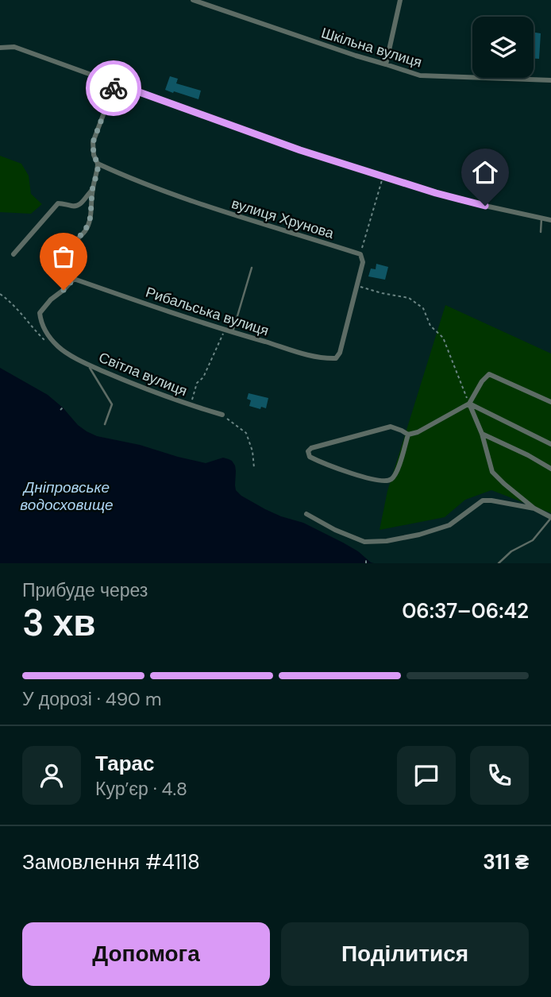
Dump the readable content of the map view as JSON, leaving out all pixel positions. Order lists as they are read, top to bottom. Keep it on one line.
{"streets":{"street":["Шкільна вулиця","вулиця Хрунова","Рибальська вулиця","Світла вулиця"]},"crossings":[["Рибальська вулиця","Світла вулиця"]],"water":["Дніпровське водосховище"],"page":{"heading":["3 хв","Прибуде через","06:37–06:42"],"panel":["Тарас","Кур’єр · 4.8","Замовлення #4118","311 ₴"],"bar":"У дорозі · 490 m","buttons":["Допомога","Поділитися"]}}
